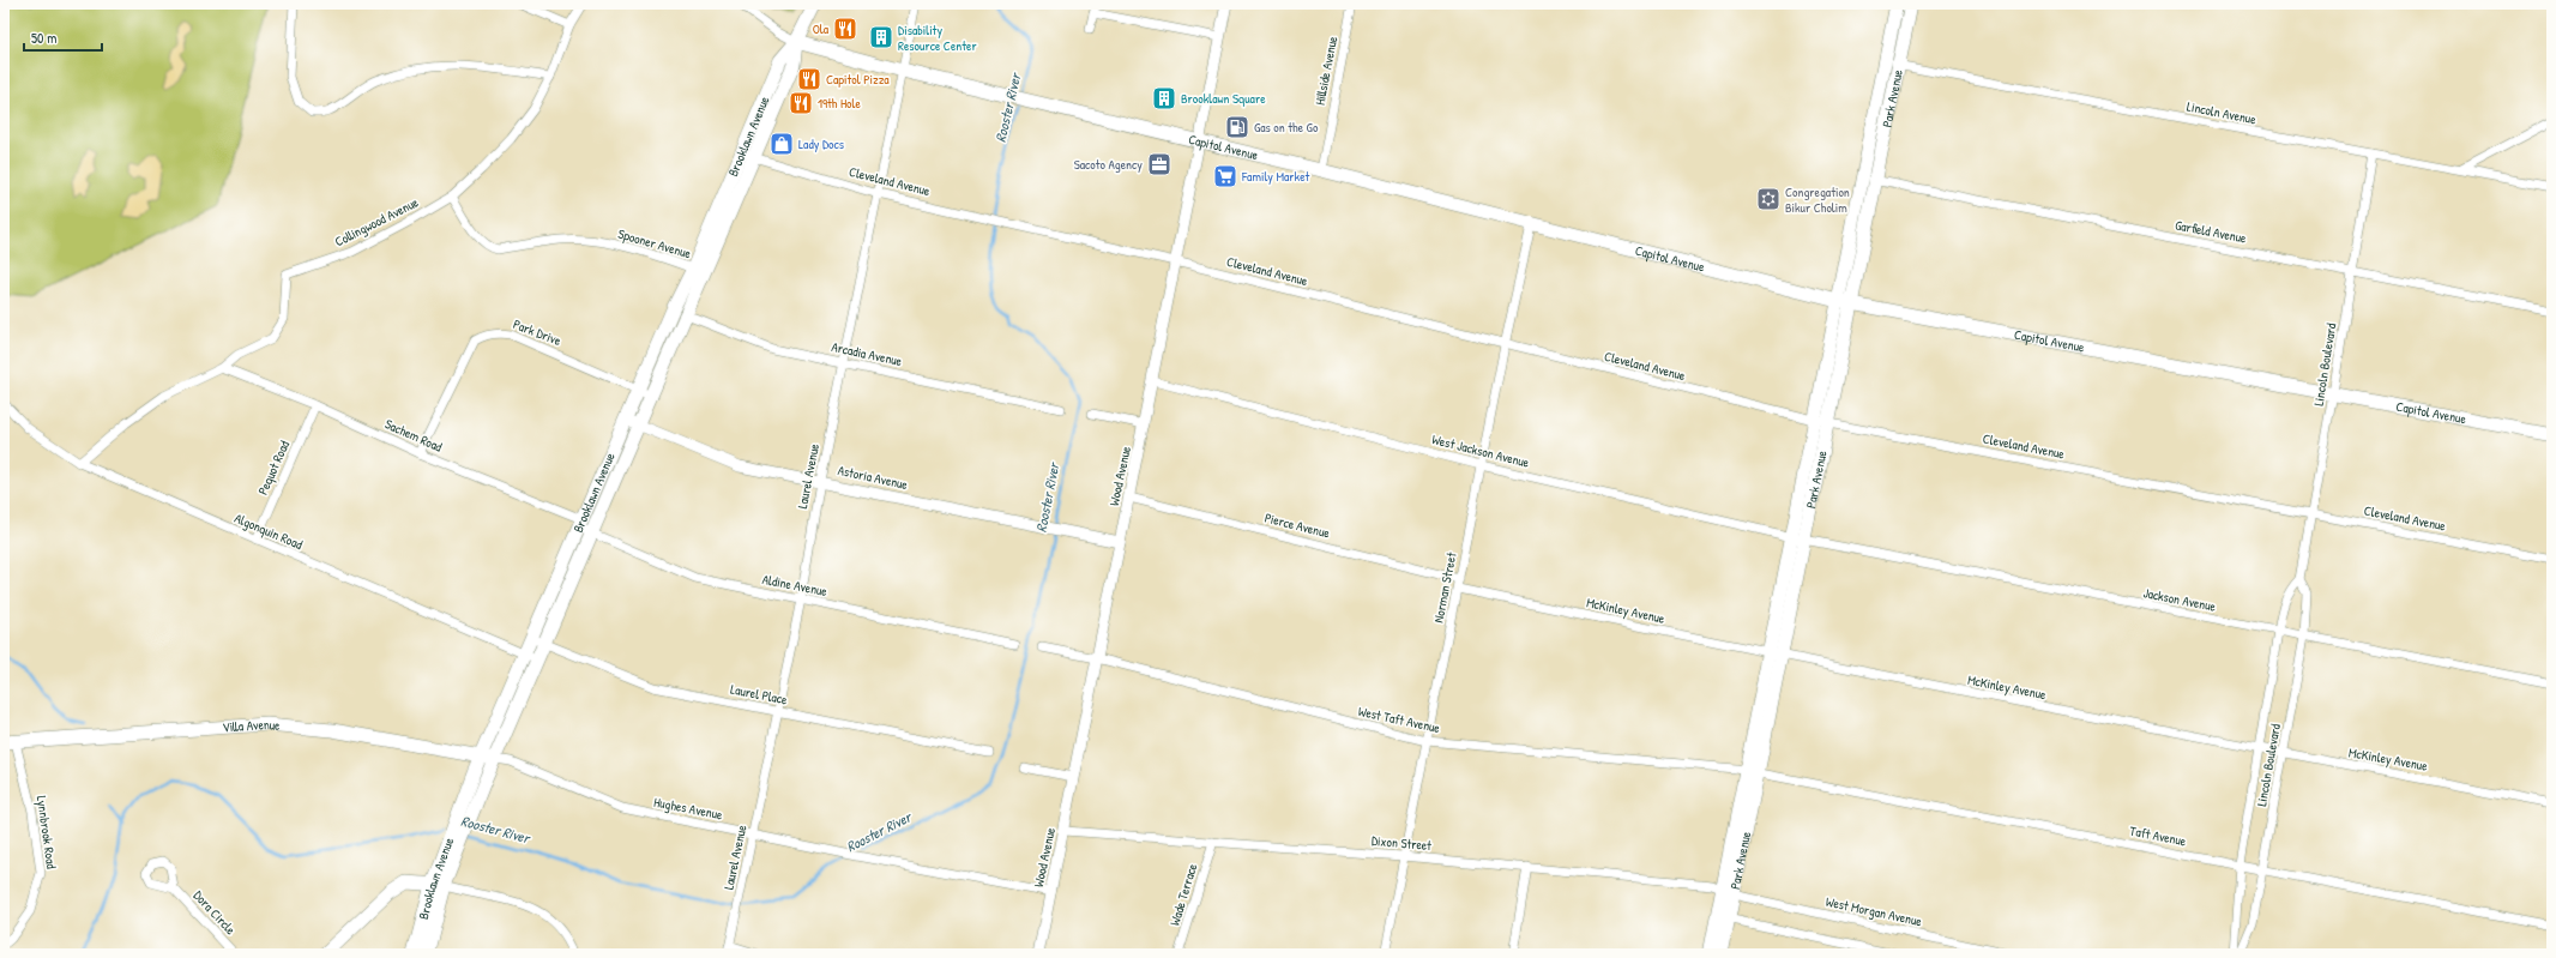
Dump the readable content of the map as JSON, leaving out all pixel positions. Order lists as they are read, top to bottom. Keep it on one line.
{"streets":{"main road":["Park Avenue","Brooklawn Avenue","Capitol Avenue","Villa Avenue"],"street":["Hillside Avenue","Lincoln Avenue","Cleveland Avenue","Collingwood Avenue","Garfield Avenue","Spooner Avenue","Park Drive","Arcadia Avenue","Lincoln Boulevard","Sachem Road","West Jackson Avenue","Pequot Road","Laurel Avenue","Wood Avenue","Astoria Avenue","Pierce Avenue","Algonquin Road","Aldine Avenue","Norman Street","Jackson Avenue","McKinley Avenue","Laurel Place","West Taft Avenue","Hughes Avenue","Lynnbrook Road","Taft Avenue","Dixon Street","Wade Terrace","West Morgan Avenue","Dora Circle"]},"crossings":[["Hillside Avenue","Capitol Avenue"],["Park Avenue","Lincoln Avenue"],["Park Avenue","Capitol Avenue"],["Park Avenue","Cleveland Avenue"],["Park Avenue","Garfield Avenue"],["Park Avenue","West Jackson Avenue"],["Park Avenue","Jackson Avenue"],["Park Avenue","McKinley Avenue"],["Park Avenue","West Taft Avenue"],["Park Avenue","Taft Avenue"],["Park Avenue","Dixon Street"],["Park Avenue","West Morgan Avenue"],["Lincoln Avenue","Lincoln Boulevard"],["Brooklawn Avenue","Capitol Avenue"],["Brooklawn Avenue","Cleveland Avenue"],["Brooklawn Avenue","Spooner Avenue"],["Brooklawn Avenue","Park Drive"],["Brooklawn Avenue","Arcadia Avenue"],["Brooklawn Avenue","Sachem Road"],["Brooklawn Avenue","Astoria Avenue"],["Brooklawn Avenue","Algonquin Road"],["Brooklawn Avenue","Aldine Avenue"],["Brooklawn Avenue","Laurel Place"],["Brooklawn Avenue","Villa Avenue"],["Brooklawn Avenue","Hughes Avenue"],["Capitol Avenue","Lincoln Boulevard"],["Capitol Avenue","Laurel Avenue"],["Capitol Avenue","Wood Avenue"],["Capitol Avenue","Norman Street"],["Cleveland Avenue","Lincoln Boulevard"],["Cleveland Avenue","Laurel Avenue"],["Cleveland Avenue","Wood Avenue"],["Cleveland Avenue","Norman Street"],["Collingwood Avenue","Spooner Avenue"],["Collingwood Avenue","Sachem Road"],["Collingwood Avenue","Algonquin Road"],["Garfield Avenue","Lincoln Boulevard"],["Park Drive","Sachem Road"],["Arcadia Avenue","Laurel Avenue"],["Lincoln Boulevard","Jackson Avenue"],["Lincoln Boulevard","McKinley Avenue"],["Lincoln Boulevard","Taft Avenue"],["Sachem Road","Pequot Road"],["Sachem Road","Aldine Avenue"],["West Jackson Avenue","Wood Avenue"],["West Jackson Avenue","Norman Street"],["West Jackson Avenue","Jackson Avenue"],["Pequot Road","Algonquin Road"],["Laurel Avenue","Astoria Avenue"],["Laurel Avenue","Aldine Avenue"],["Laurel Avenue","Laurel Place"],["Laurel Avenue","Hughes Avenue"],["Wood Avenue","Astoria Avenue"],["Wood Avenue","Pierce Avenue"],["Wood Avenue","West Taft Avenue"],["Wood Avenue","Hughes Avenue"],["Wood Avenue","Dixon Street"],["Pierce Avenue","Norman Street"],["Norman Street","McKinley Avenue"],["Norman Street","West Taft Avenue"],["Norman Street","Dixon Street"],["West Taft Avenue","Taft Avenue"],["Villa Avenue","Hughes Avenue"],["Villa Avenue","Lynnbrook Road"],["Dixon Street","Wade Terrace"],["Dixon Street","West Morgan Avenue"]],"water":["Rooster River"],"places":{"restaurant":["Ola","Capitol Pizza","19th Hole"],"building":["Disability Resource Center","Brooklawn Square"],"fuel station":["Gas on the Go"],"shop":["Lady Docs"],"office":["Sacoto Agency"],"supermarket":["Family Market"],"synagogue":["Congregation Bikur Cholim"]},"scale_bar":"50 m"}
